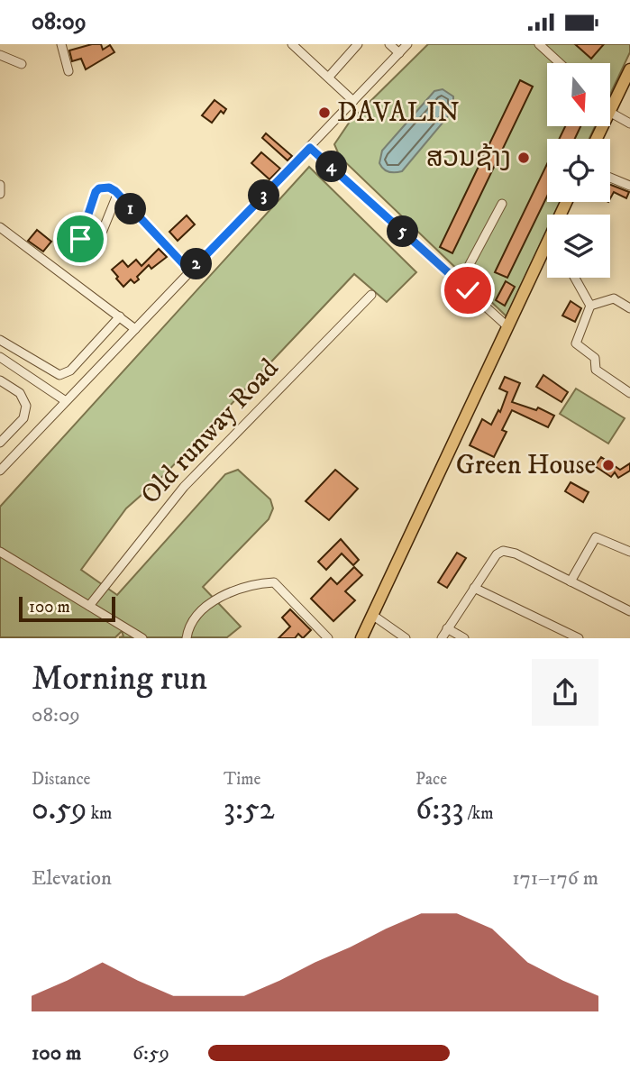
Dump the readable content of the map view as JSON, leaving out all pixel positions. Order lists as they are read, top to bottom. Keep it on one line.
{"streets":{"street":["Old runway Road"]},"places":["DAVALIN","ສວນຊ້າງ","Green House"],"scale_bar":"100 m","north":"bottom","page":{"status":"08:09","pins":["4","3","1","5","2"],"scale":"100 m","heading":["Morning run","08:09"],"stats":[["Distance","0.59 km"],["Time","3:52"],["Pace","6:33 /km"]],"chart":["Elevation","171–176 m"],"list":[{"name":"100 m","note":"6:59"}]}}
